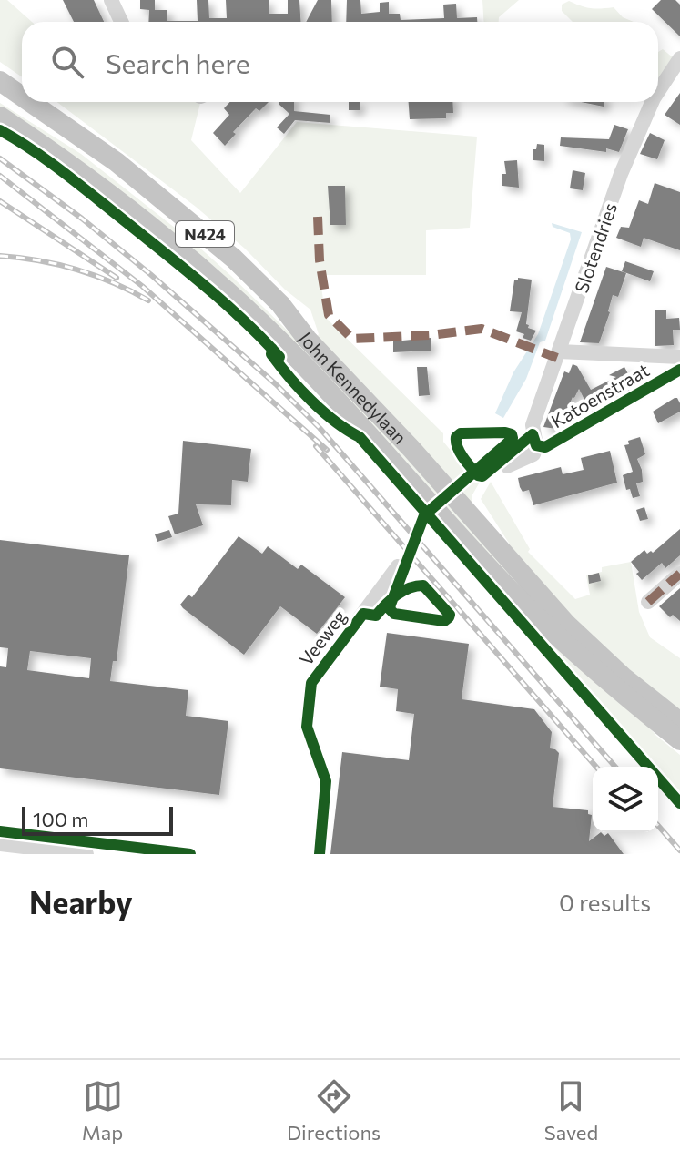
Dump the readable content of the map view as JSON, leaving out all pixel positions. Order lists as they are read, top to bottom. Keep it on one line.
{"streets":{"highway":["N424","John Kennedylaan"],"street":["Slotendries","Katoenstraat","Veeweg"]},"crossings":[["Slotendries","Katoenstraat"]],"scale_bar":"100 m","page":{"search":"Search here","scale":"100 m","heading":["Nearby","0 results"],"nav":["Map","Directions","Saved"]}}
